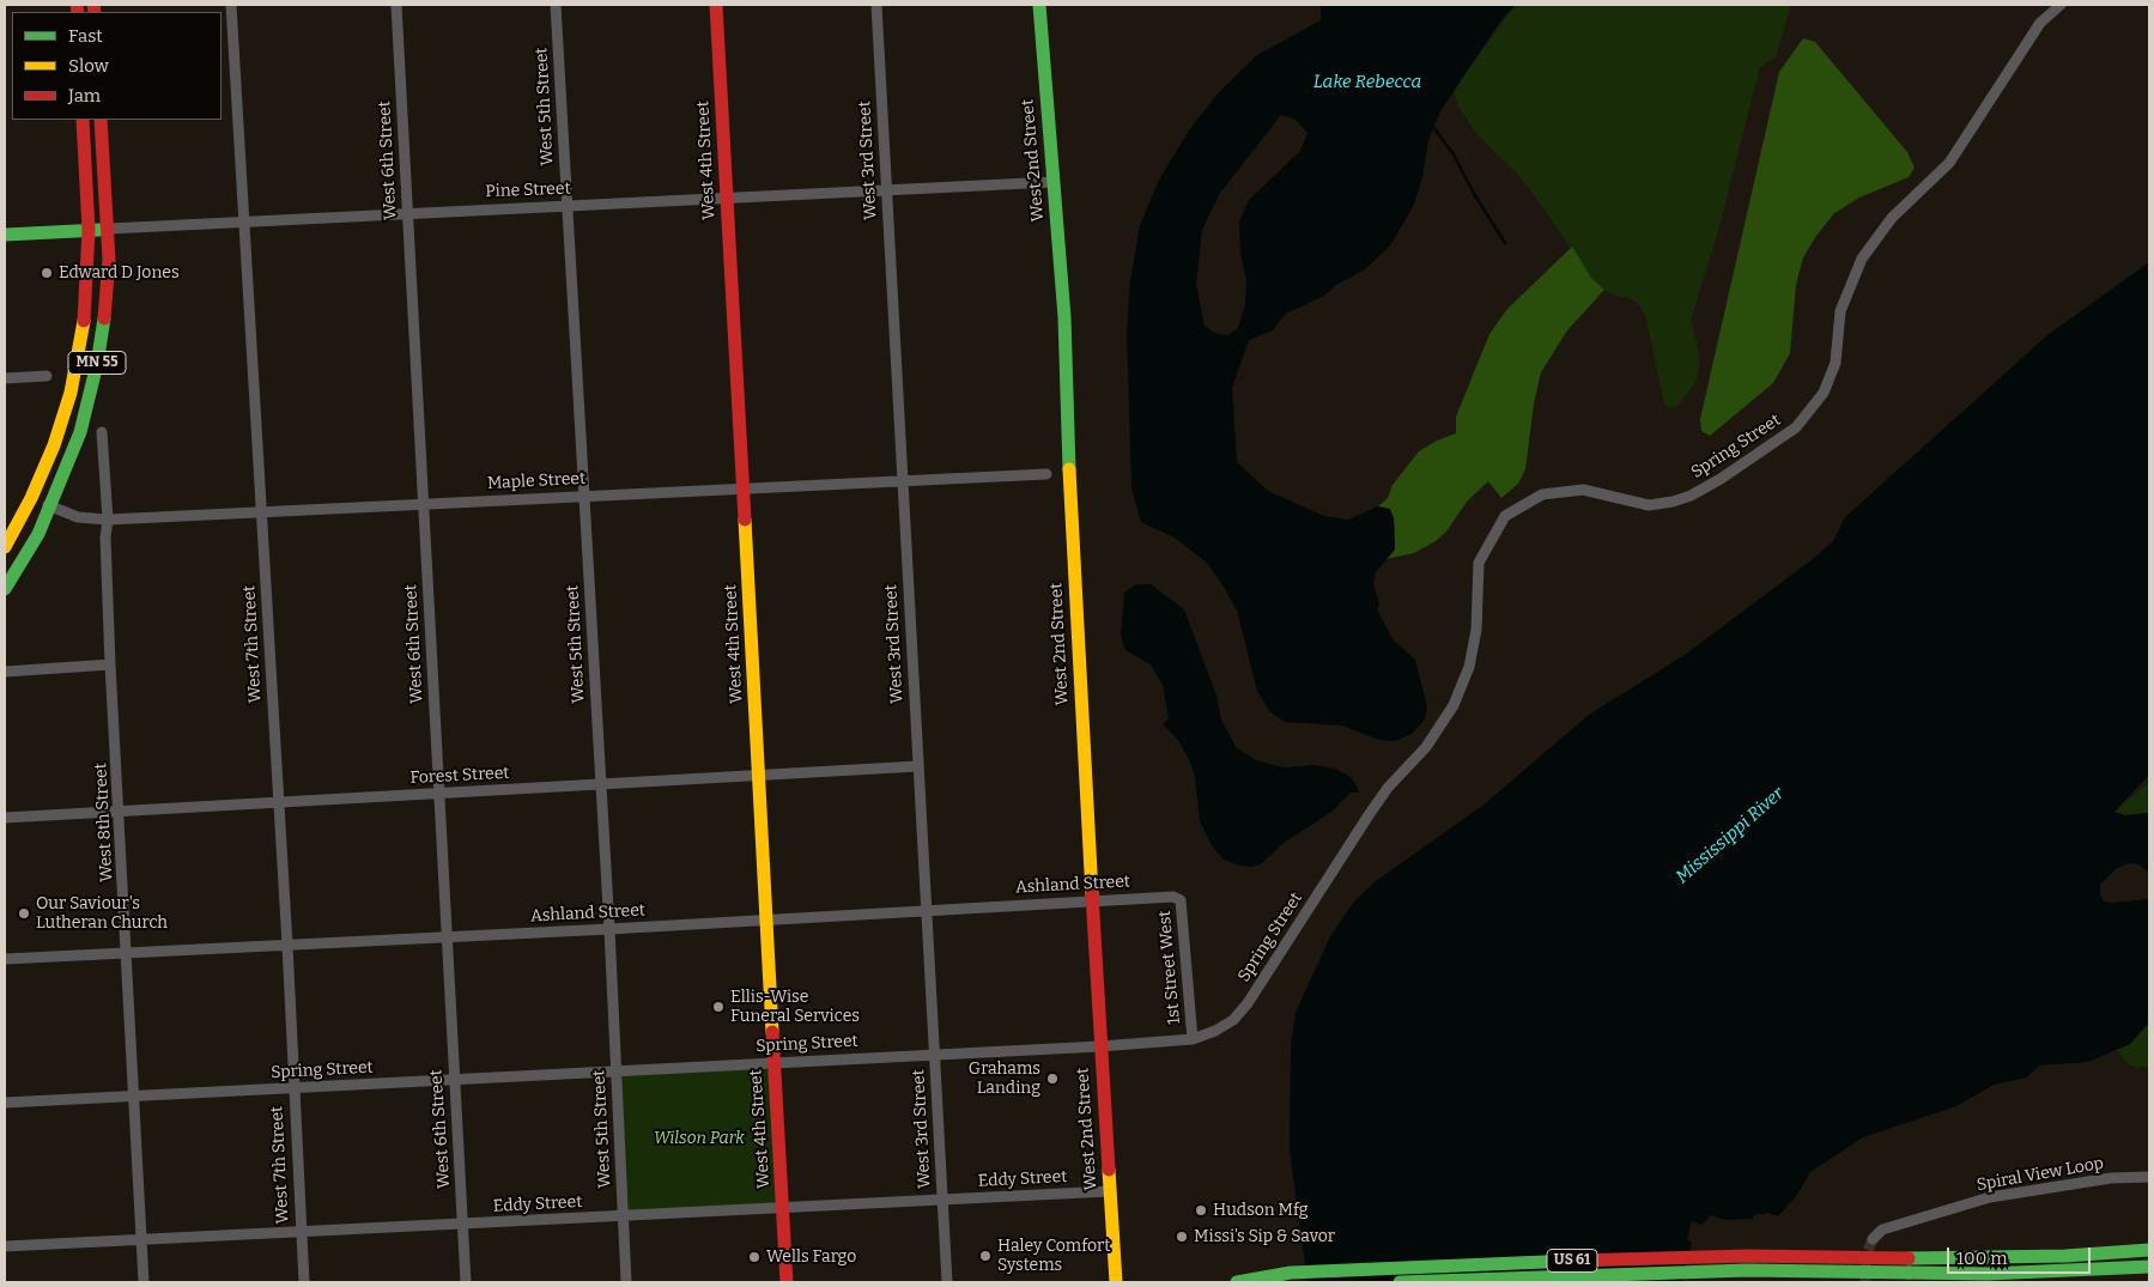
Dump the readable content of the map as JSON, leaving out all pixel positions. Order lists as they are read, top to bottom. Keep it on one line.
{"streets":{"main road":["West 4th Street","West 2nd Street","Pine Street","MN 55","US 61"],"street":["West 5th Street","West 6th Street","West 3rd Street","Spring Street","Maple Street","West 7th Street","Forest Street","West 8th Street","Ashland Street","1st Street West","Spiral View Loop","Eddy Street"]},"crossings":[["West 5th Street","Pine Street"],["West 5th Street","Spring Street"],["West 5th Street","Maple Street"],["West 5th Street","Forest Street"],["West 5th Street","Ashland Street"],["West 5th Street","Eddy Street"],["West 6th Street","Pine Street"],["West 6th Street","Spring Street"],["West 6th Street","Maple Street"],["West 6th Street","Forest Street"],["West 6th Street","Ashland Street"],["West 6th Street","Eddy Street"],["West 4th Street","Pine Street"],["West 4th Street","Spring Street"],["West 4th Street","Maple Street"],["West 4th Street","Forest Street"],["West 4th Street","Ashland Street"],["West 4th Street","Eddy Street"],["West 3rd Street","Pine Street"],["West 3rd Street","Spring Street"],["West 3rd Street","Maple Street"],["West 3rd Street","Forest Street"],["West 3rd Street","Ashland Street"],["West 3rd Street","Eddy Street"],["West 2nd Street","Pine Street"],["West 2nd Street","Spring Street"],["West 2nd Street","Ashland Street"],["West 2nd Street","Eddy Street"],["Pine Street","MN 55"],["Pine Street","West 7th Street"],["MN 55","Maple Street"],["Spring Street","West 7th Street"],["Spring Street","West 8th Street"],["Spring Street","1st Street West"],["Maple Street","West 7th Street"],["Maple Street","West 8th Street"],["West 7th Street","Forest Street"],["West 7th Street","Ashland Street"],["West 7th Street","Eddy Street"],["Forest Street","West 8th Street"],["West 8th Street","Ashland Street"],["West 8th Street","Eddy Street"],["Ashland Street","1st Street West"]],"water":["Lake Rebecca","Mississippi River"],"parks":["Wilson Park"],"places":["Edward D Jones","Our Saviour's Lutheran Church","Ellis-Wise Funeral Services","Grahams Landing","Hudson Mfg","Missi’s Sip & Savor","Haley Comfort Systems","Wells Fargo"],"legend":["Fast","Slow","Jam"],"scale_bar":"100 m"}
